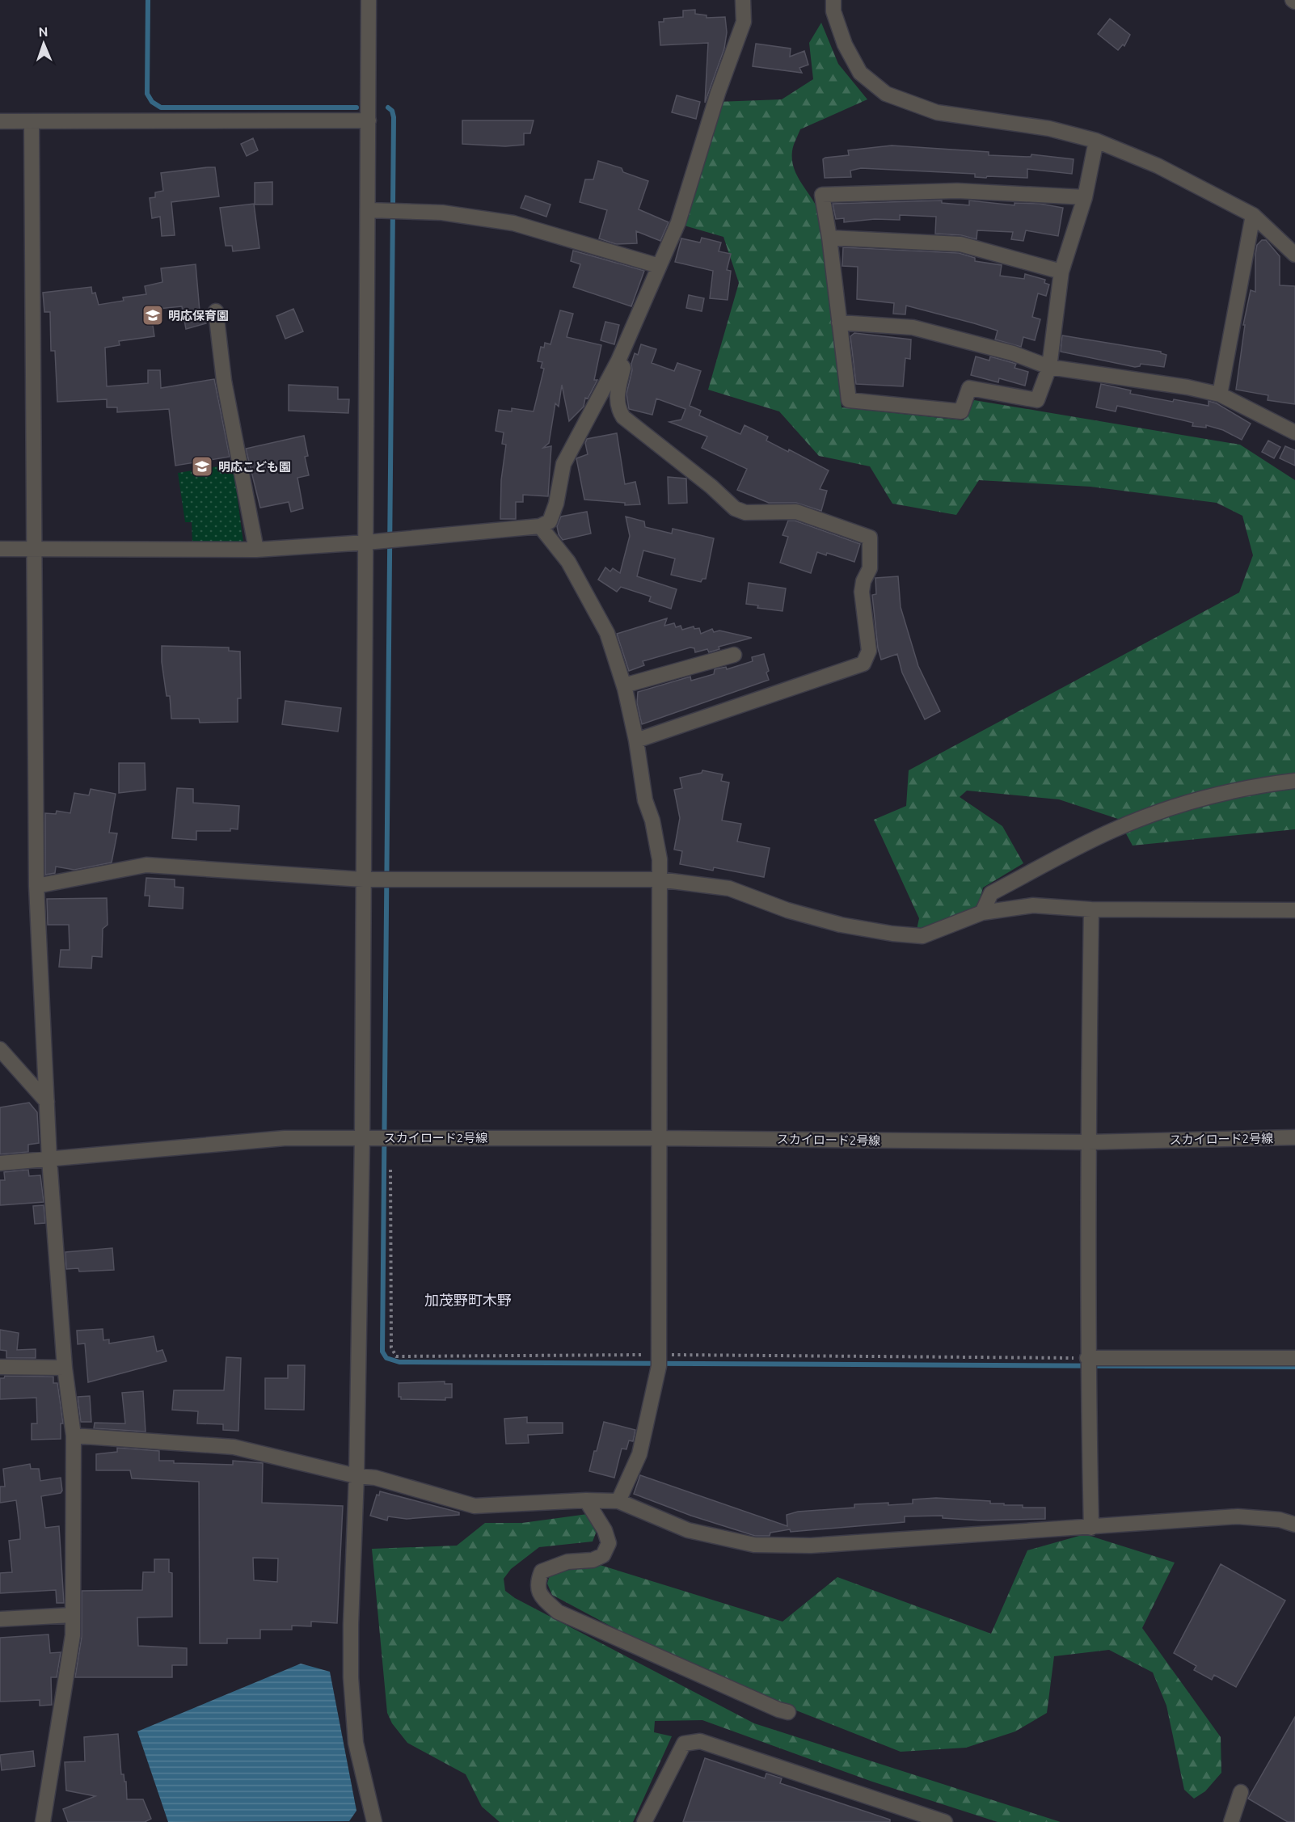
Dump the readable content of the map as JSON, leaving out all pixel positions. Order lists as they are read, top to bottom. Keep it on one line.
{"streets":{"street":["スカイロード2号線"]},"districts":["加茂野町木野"],"places":{"school or university":["明応保育園","明応こども園"]},"north":"top"}
